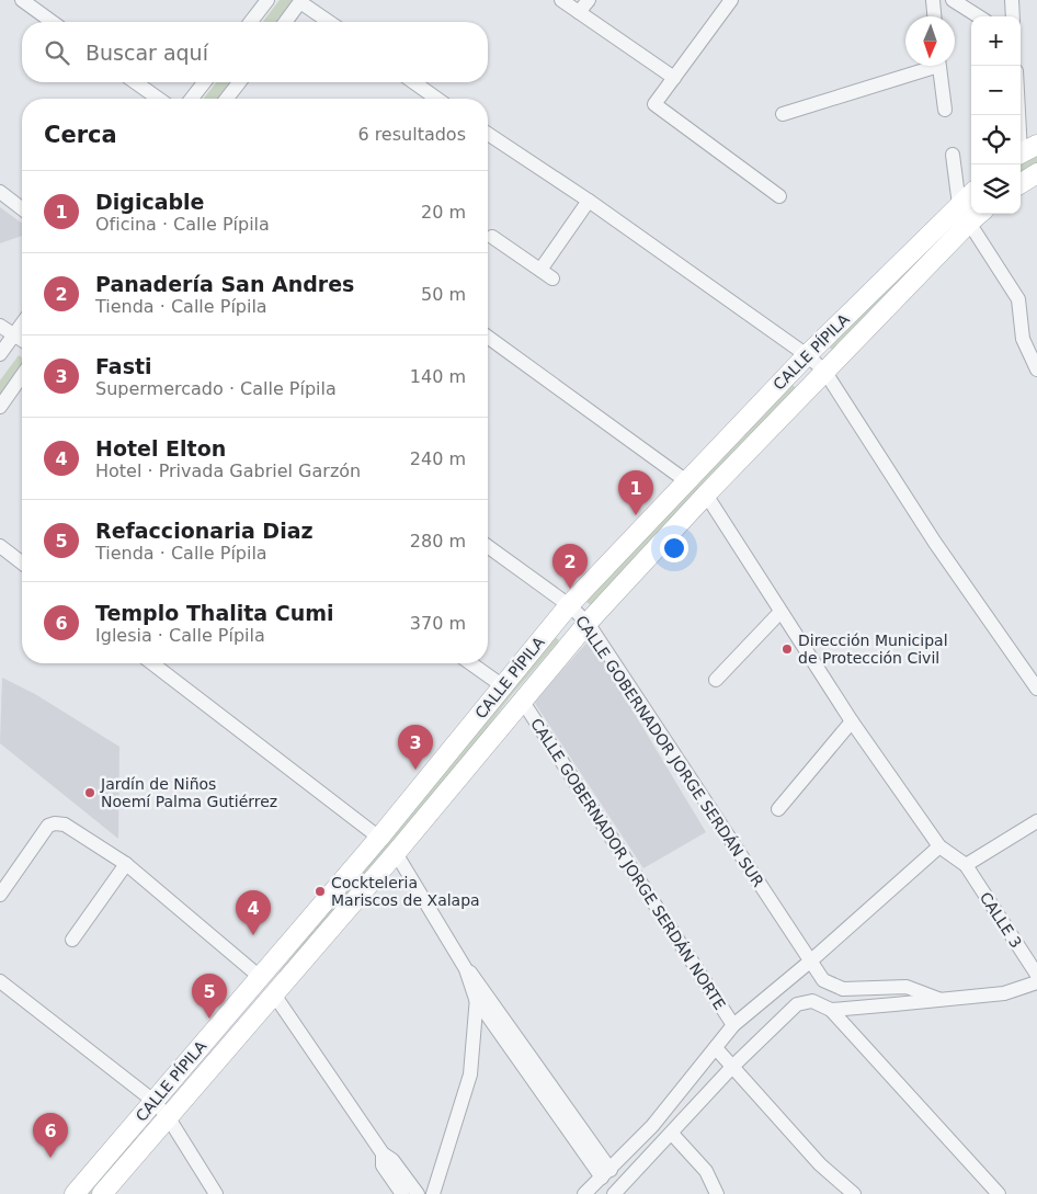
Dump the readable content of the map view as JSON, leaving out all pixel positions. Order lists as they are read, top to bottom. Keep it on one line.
{"streets":{"main road":["CALLE PÍPILA"],"street":["CALLE GOBERNADOR JORGE SERDÁN SUR","CALLE GOBERNADOR JORGE SERDÁN NORTE","CALLE 3"]},"crossings":[["CALLE PÍPILA","CALLE GOBERNADOR JORGE SERDÁN SUR"],["CALLE PÍPILA","CALLE GOBERNADOR JORGE SERDÁN NORTE"]],"places":["Dirección Municipal de Protección Civil","Jardín de Niños Noemí Palma Gutiérrez","Cockteleria Mariscos de Xalapa"],"north":"bottom","page":{"map_buttons":["+","−"],"search":"Buscar aquí","heading":["Cerca","6 resultados"],"list":[{"mark":"1","name":"Digicable","note":"Oficina · Calle Pípila","value":"20 m"},{"mark":"2","name":"Panadería San Andres","note":"Tienda · Calle Pípila","value":"50 m"},{"mark":"3","name":"Fasti","note":"Supermercado · Calle Pípila","value":"140 m"},{"mark":"4","name":"Hotel Elton","note":"Hotel · Privada Gabriel Garzón","value":"240 m"},{"mark":"5","name":"Refaccionaria Diaz","note":"Tienda · Calle Pípila","value":"280 m"},{"mark":"6","name":"Templo Thalita Cumi","note":"Iglesia · Calle Pípila","value":"370 m"}],"pins":["1","2","3","4","5","6"]}}
